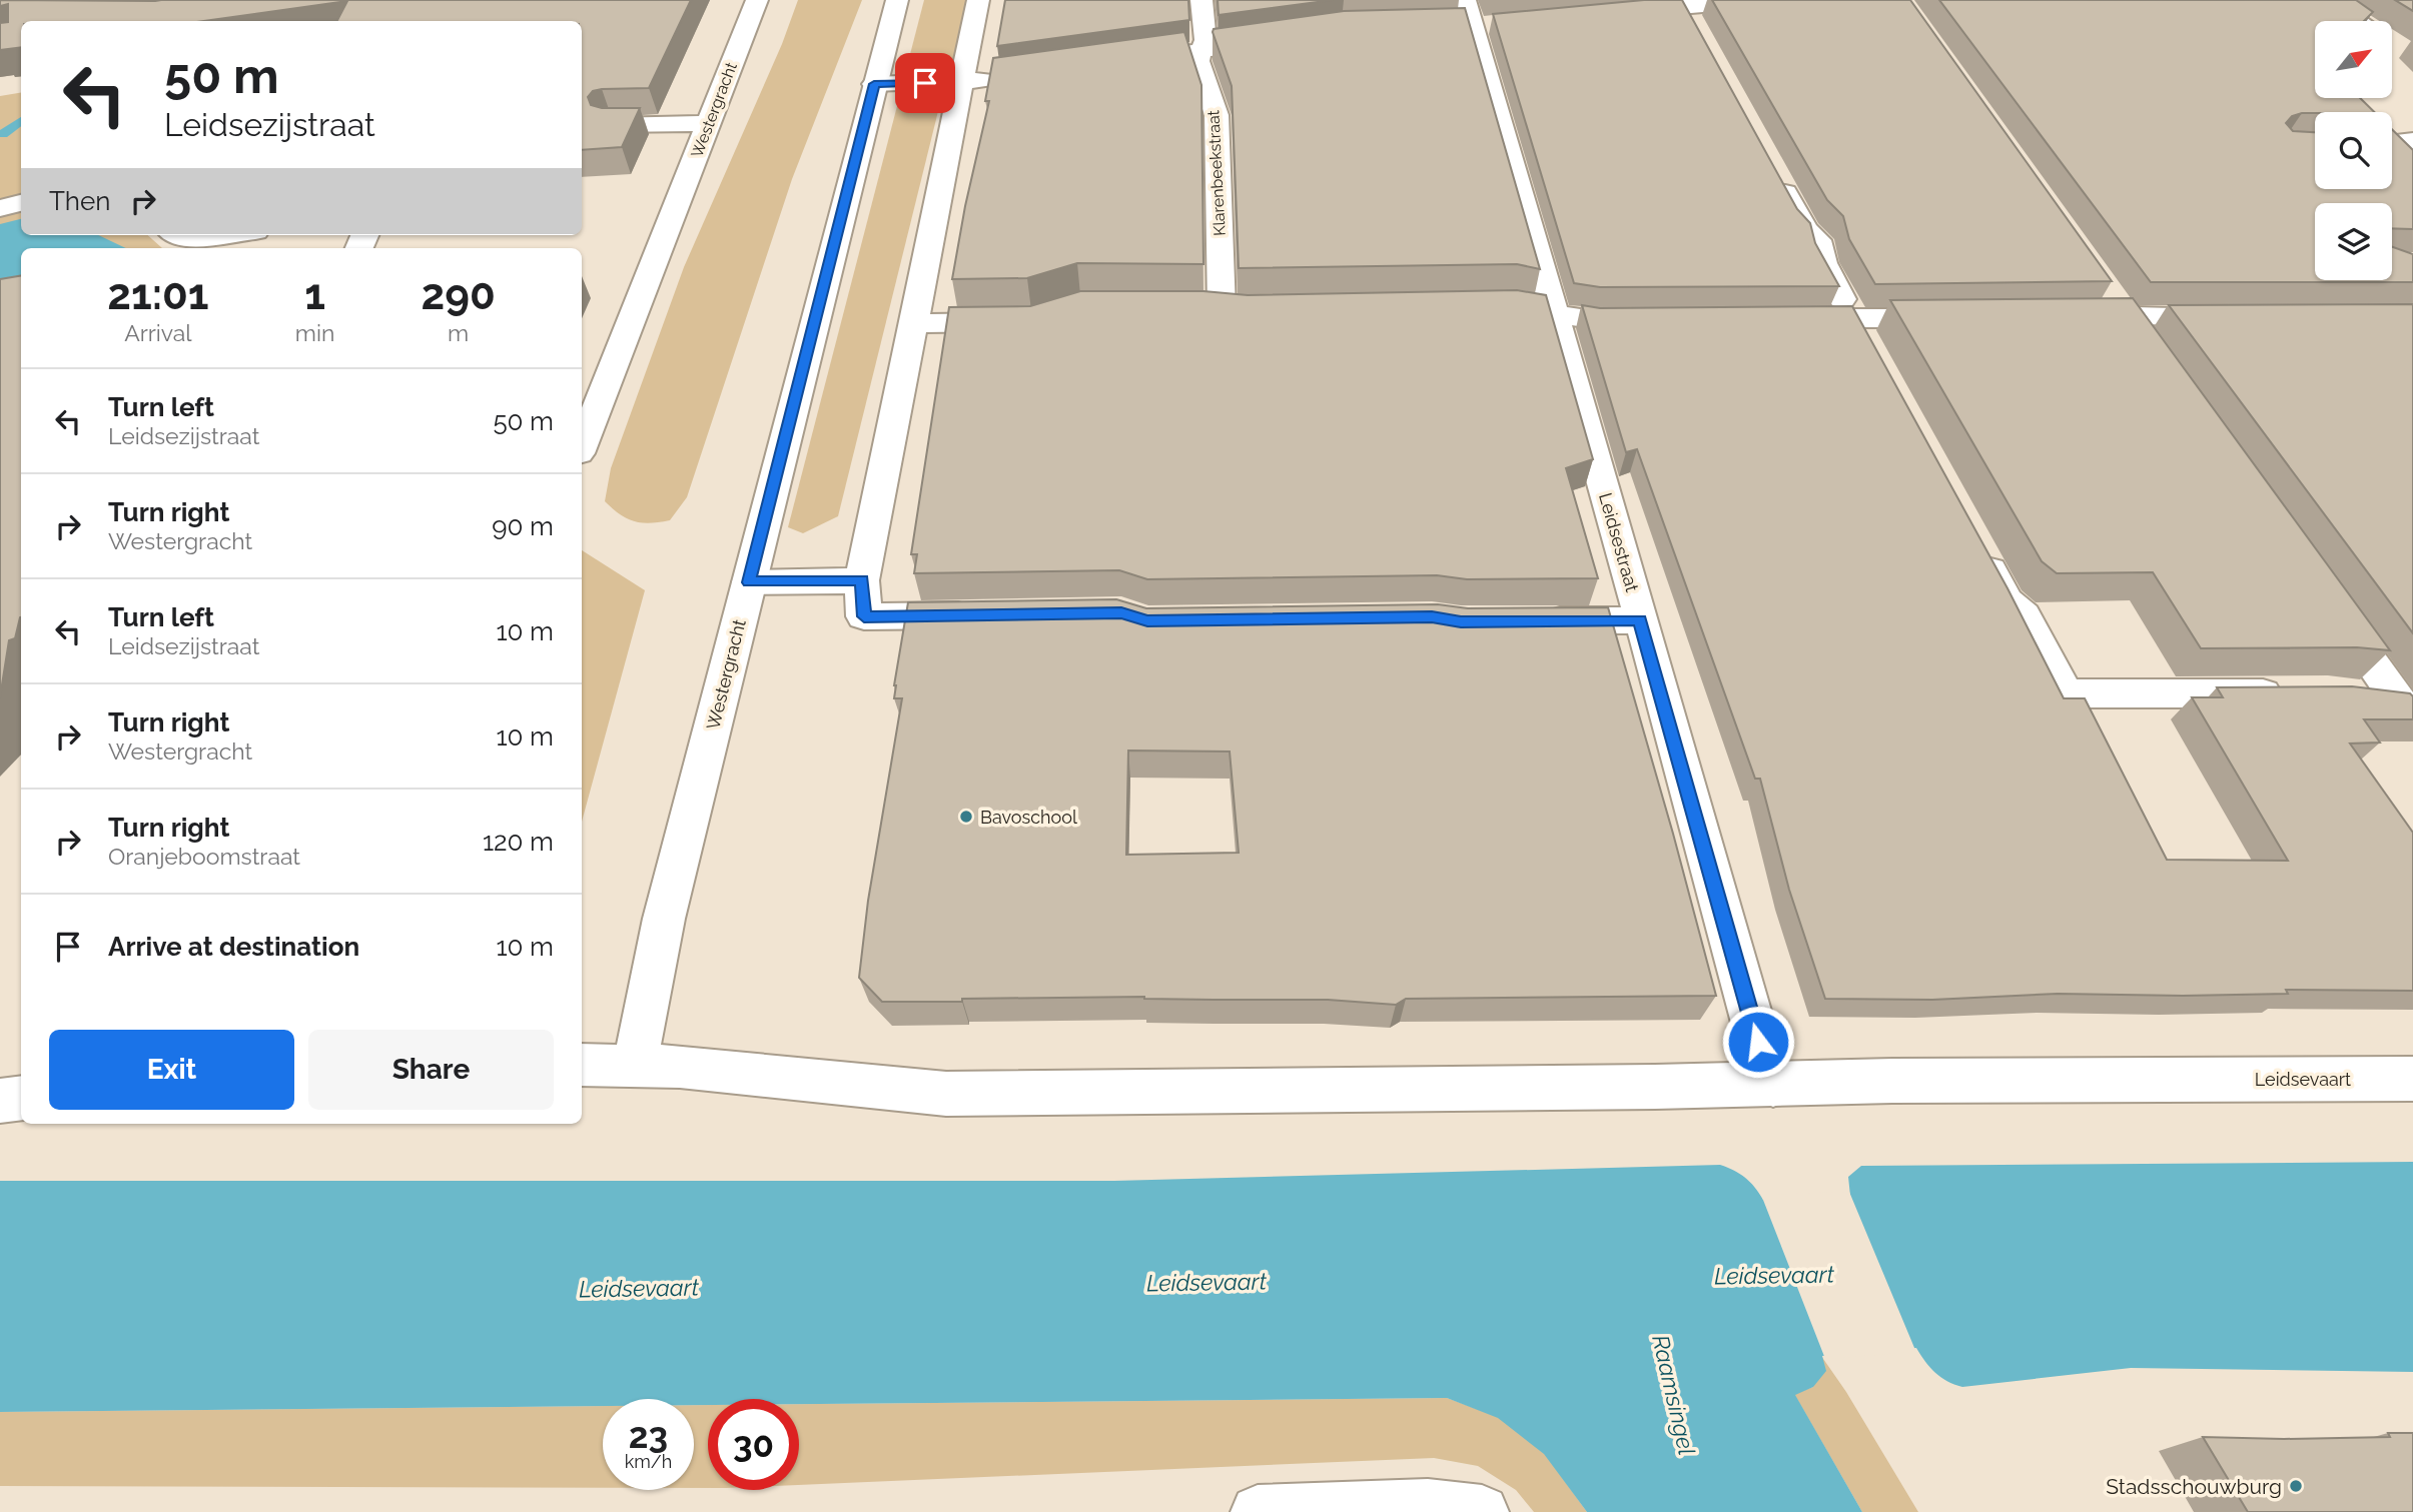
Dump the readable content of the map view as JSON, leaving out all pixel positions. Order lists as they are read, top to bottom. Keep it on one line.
{"streets":{"street":["Westergracht","Klarenbeekstraat","Leidsestraat","Leidsevaart"]},"crossings":[["Westergracht","Leidsevaart"],["Leidsestraat","Leidsevaart"]],"water":["Leidsevaart","Raamsingel"],"places":["Bavoschool","Stadsschouwburg"],"north":"top right","page":{"turn":["50 m","Leidsezijstraat"],"then":"Then","eta":["21:01","Arrival","1","min","290","m"],"list":[{"name":"Turn left","note":"Leidsezijstraat","value":"50 m"},{"name":"Turn right","note":"Westergracht","value":"90 m"},{"name":"Turn left","note":"Leidsezijstraat","value":"10 m"},{"name":"Turn right","note":"Westergracht","value":"10 m"},{"name":"Turn right","note":"Oranjeboomstraat","value":"120 m"},{"name":"Arrive at destination","value":"10 m"}],"buttons":["Exit","Share"],"speed":"23 km/h","limit":"30"}}
